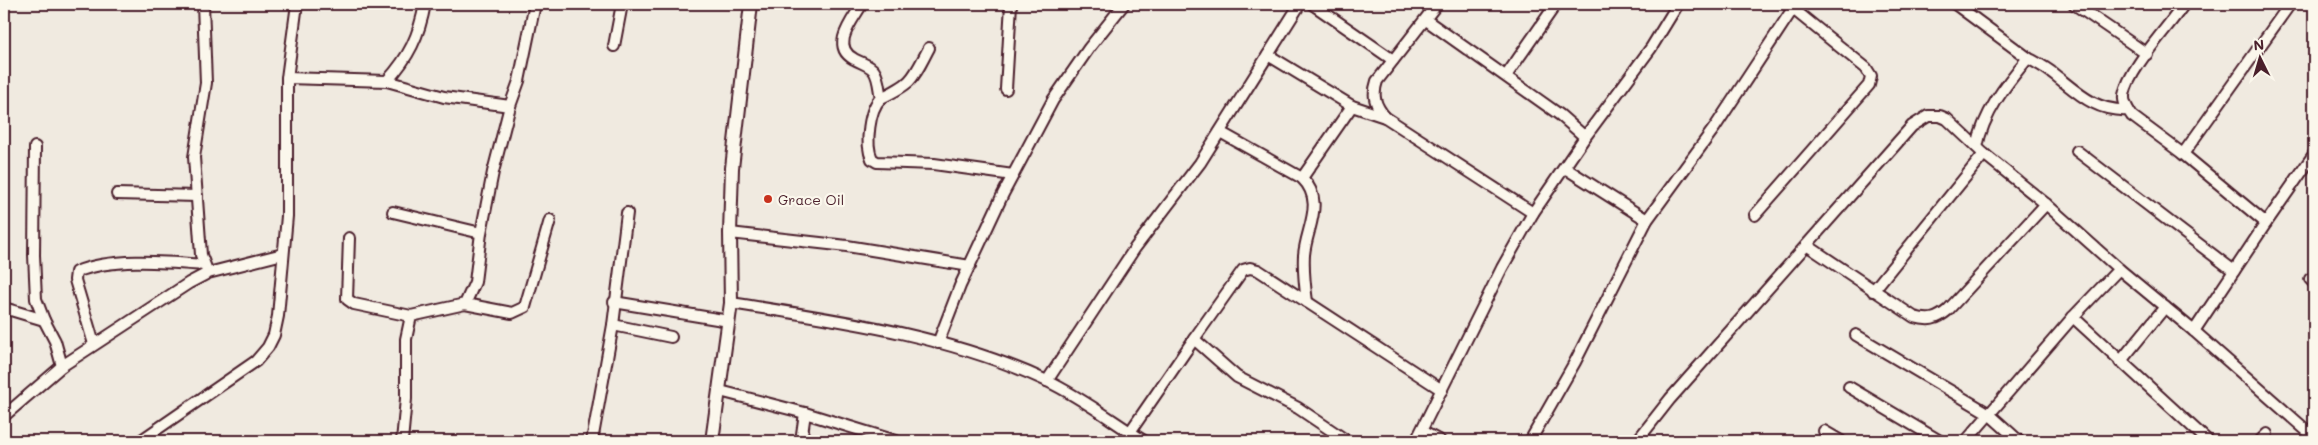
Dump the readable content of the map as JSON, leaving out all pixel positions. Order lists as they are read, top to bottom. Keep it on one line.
{"places":["Grace Oil"],"north":"top"}
